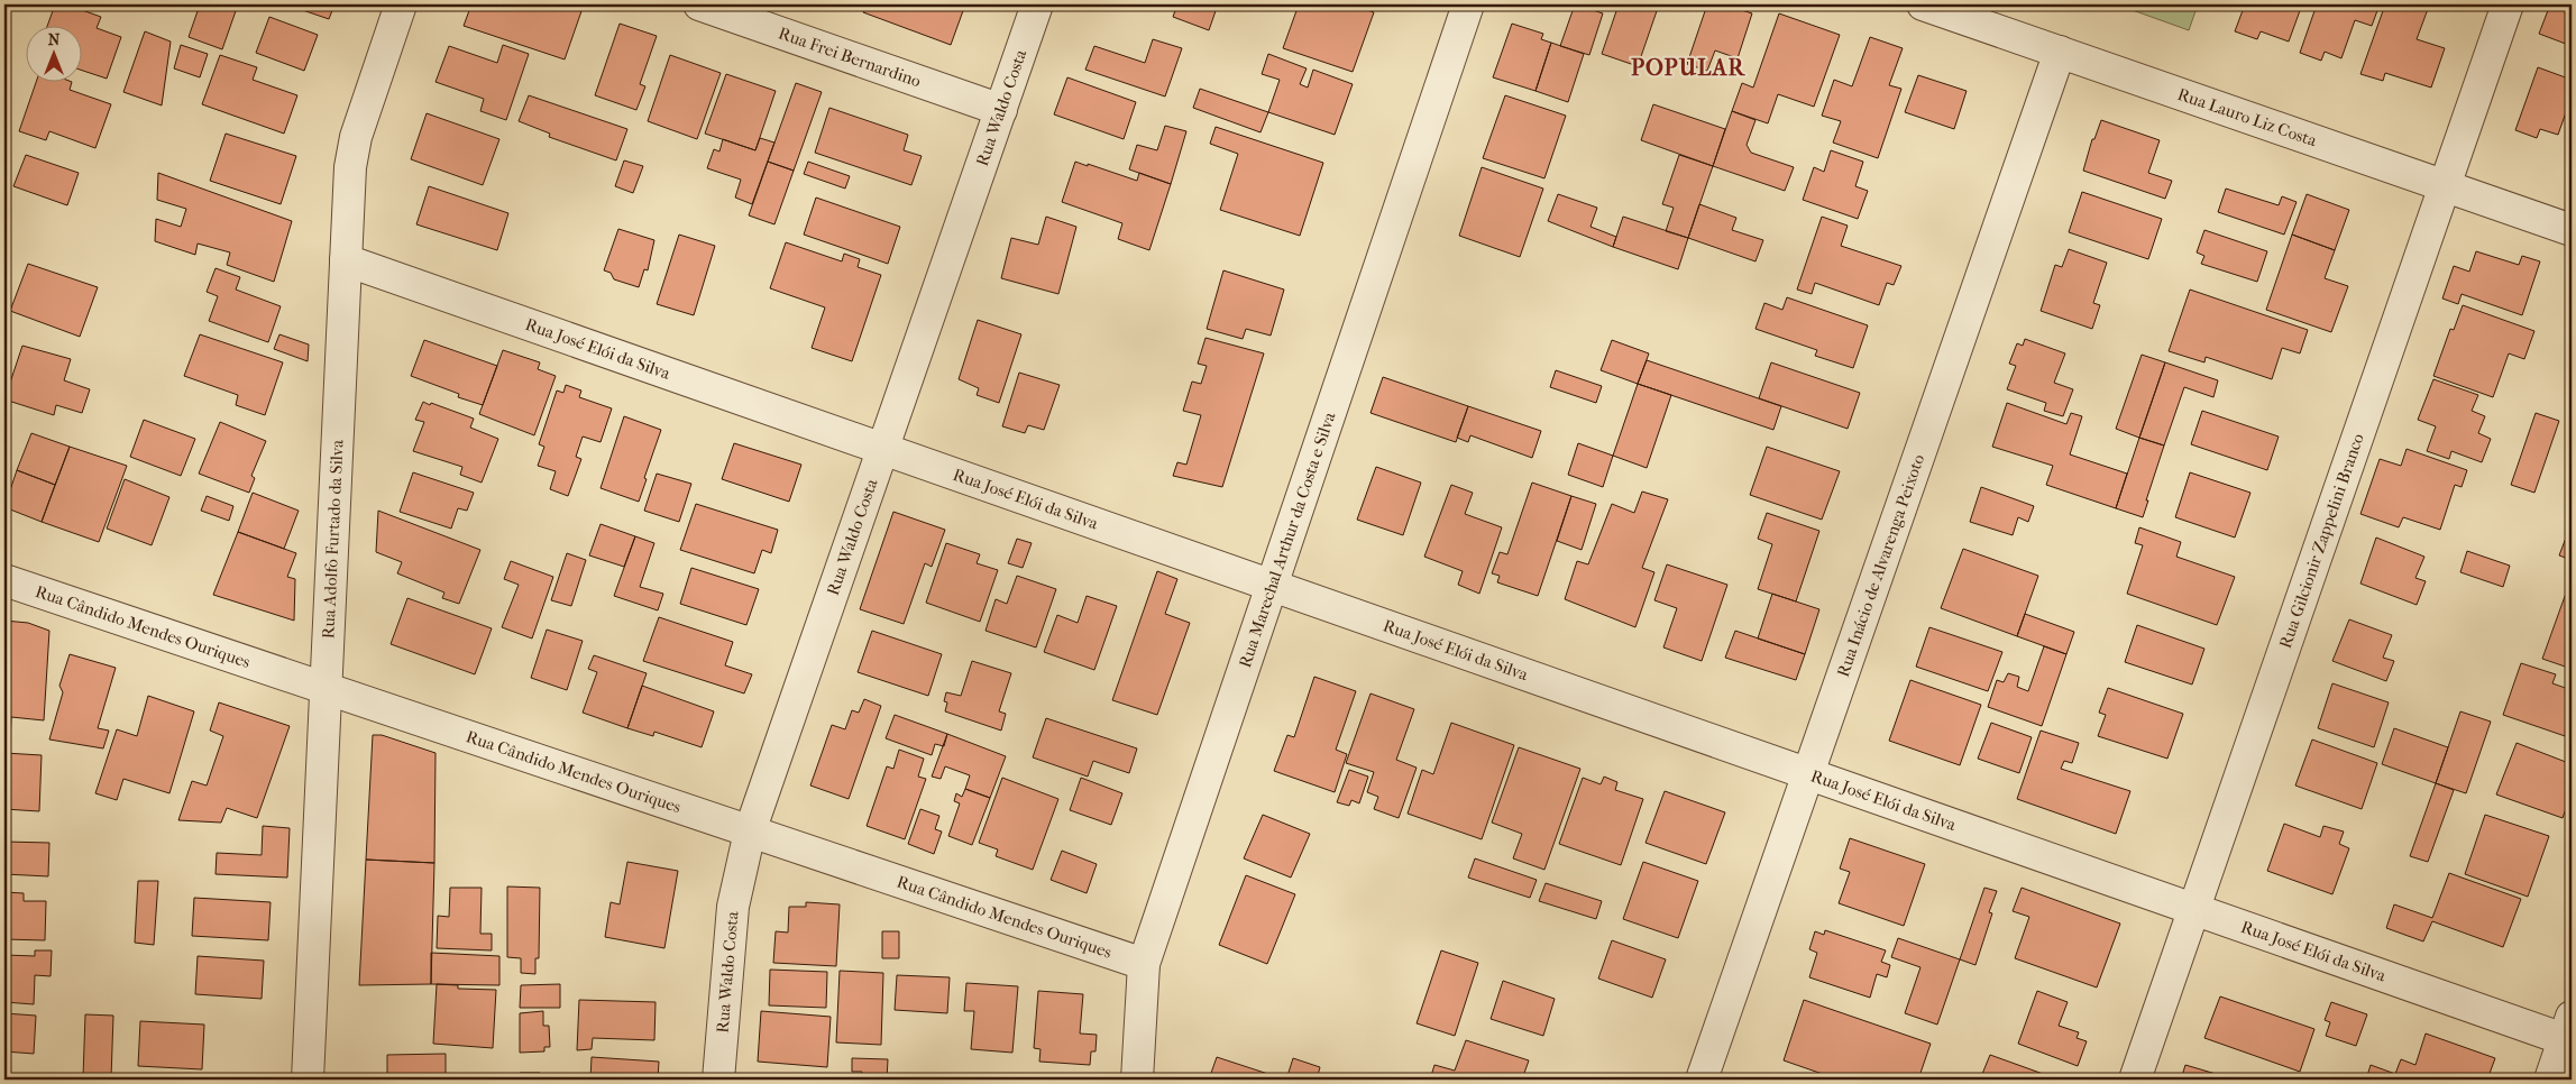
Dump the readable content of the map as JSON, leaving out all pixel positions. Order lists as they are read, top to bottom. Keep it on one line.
{"streets":{"street":["Rua Frei Bernardino","Rua Waldo Costa","Rua Lauro Liz Costa","Rua José Elói da Silva","Rua Adolfo Furtado da Silva","Rua Marechal Arthur da Costa e Silva","Rua Gilcionir Zappelini Branco","Rua Inácio de Alvarenga Peixoto","Rua Cândido Mendes Ouriques"]},"crossings":[["Rua Frei Bernardino","Rua Waldo Costa"],["Rua Waldo Costa","Rua José Elói da Silva"],["Rua Waldo Costa","Rua Cândido Mendes Ouriques"],["Rua Lauro Liz Costa","Rua Gilcionir Zappelini Branco"],["Rua Lauro Liz Costa","Rua Inácio de Alvarenga Peixoto"],["Rua José Elói da Silva","Rua Adolfo Furtado da Silva"],["Rua José Elói da Silva","Rua Marechal Arthur da Costa e Silva"],["Rua José Elói da Silva","Rua Gilcionir Zappelini Branco"],["Rua José Elói da Silva","Rua Inácio de Alvarenga Peixoto"],["Rua Adolfo Furtado da Silva","Rua Cândido Mendes Ouriques"],["Rua Marechal Arthur da Costa e Silva","Rua Cândido Mendes Ouriques"]],"districts":["POPULAR"],"north":"top"}
